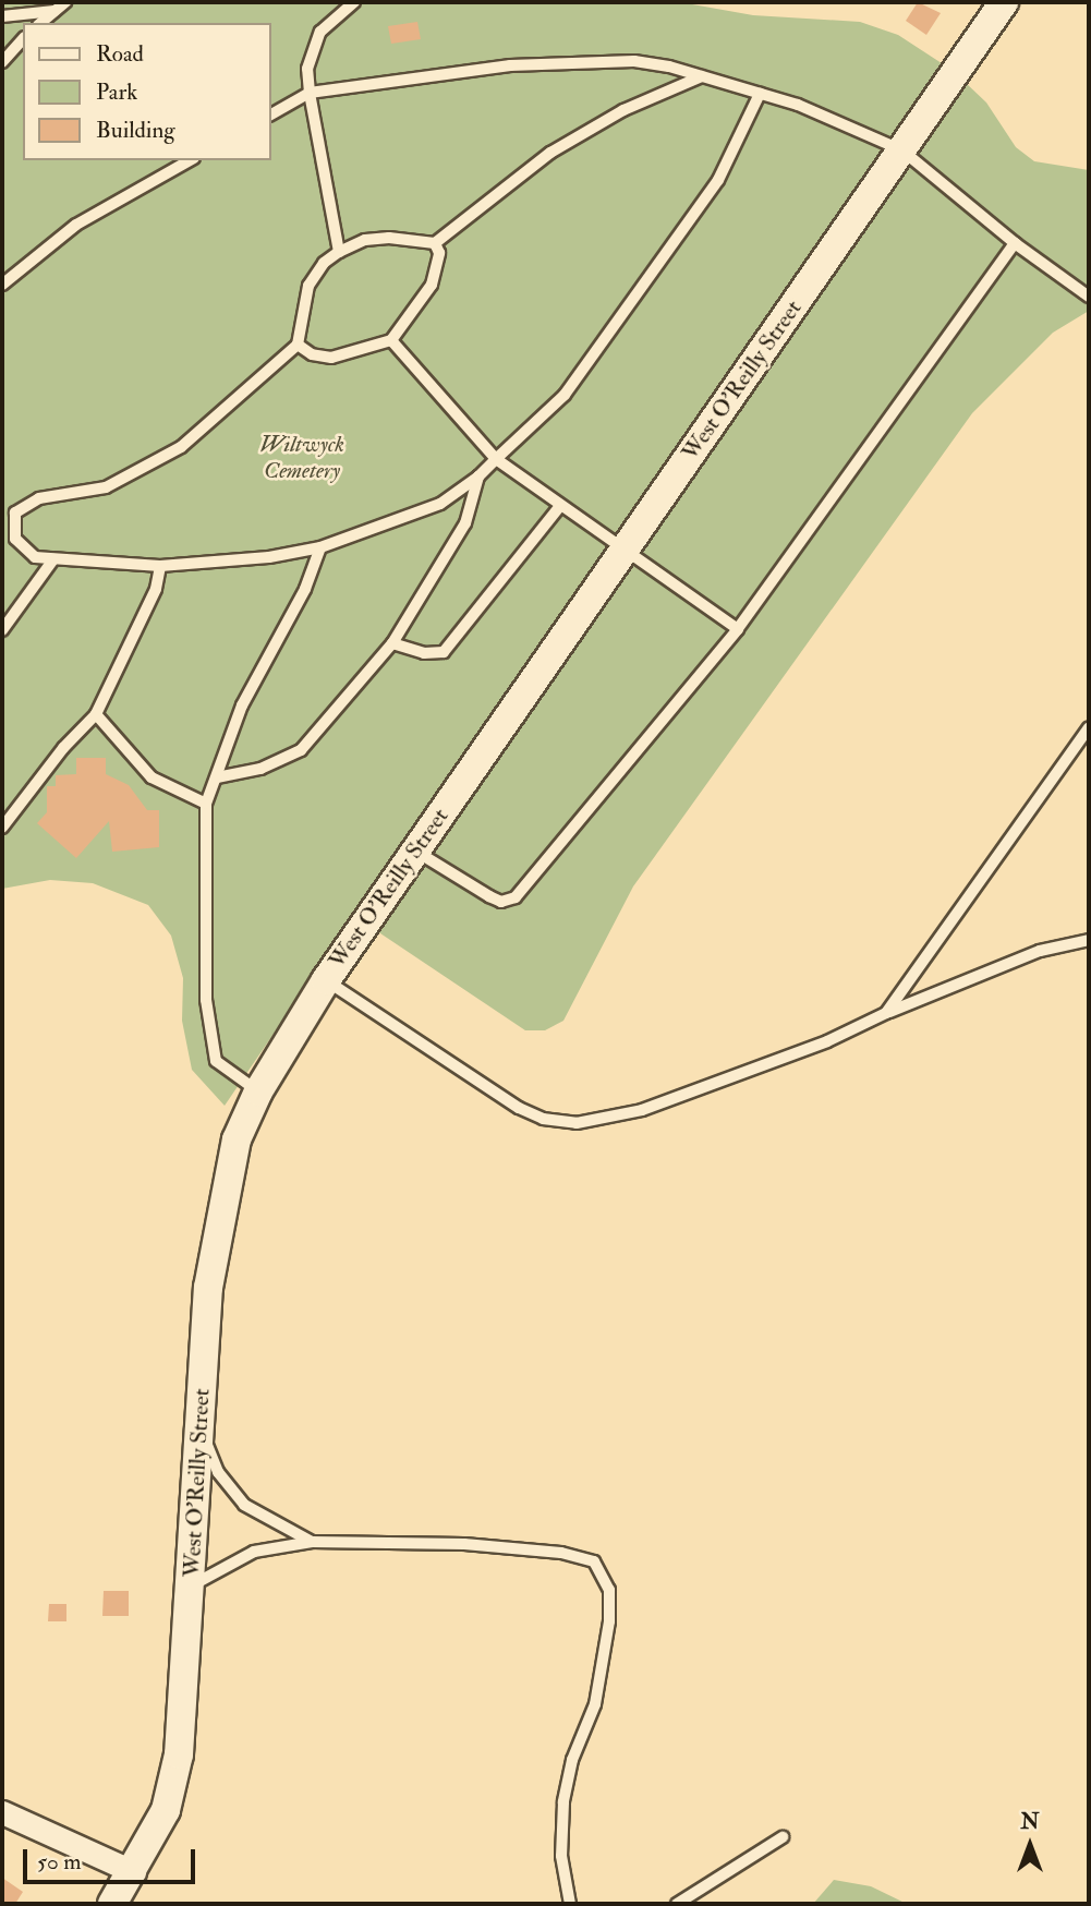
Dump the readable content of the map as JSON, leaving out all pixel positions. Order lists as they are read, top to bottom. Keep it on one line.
{"streets":{"street":["West O'Reilly Street"]},"parks":["Wiltwyck Cemetery"],"legend":["Road","Park","Building"],"scale_bar":"50 m","north":"top"}
